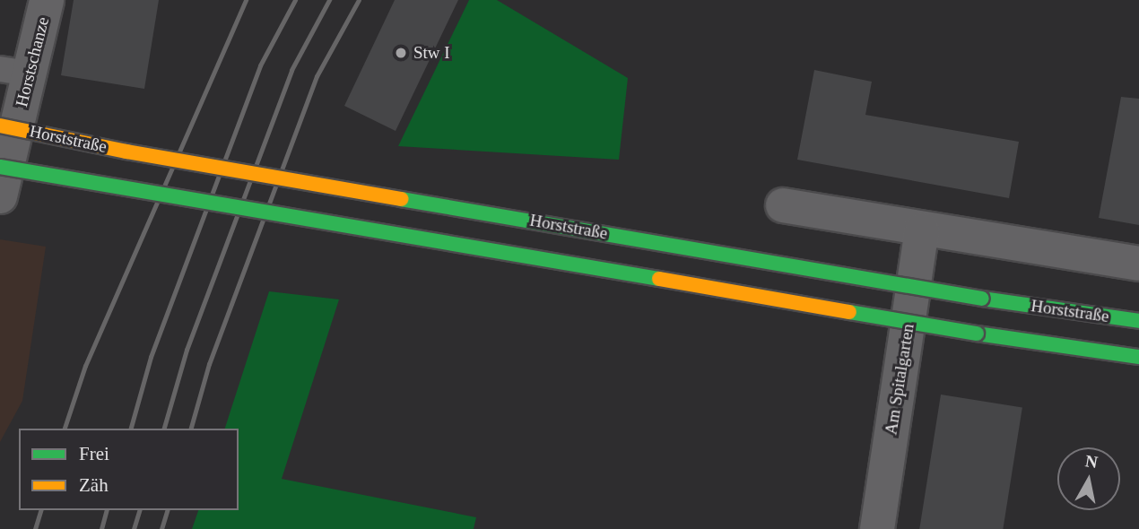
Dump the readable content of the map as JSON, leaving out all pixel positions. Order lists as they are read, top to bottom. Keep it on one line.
{"streets":{"street":["Horstschanze","Horststraße","Am Spitalgarten"]},"places":["Stw I"],"legend":["Frei","Zäh"],"north":"top"}
